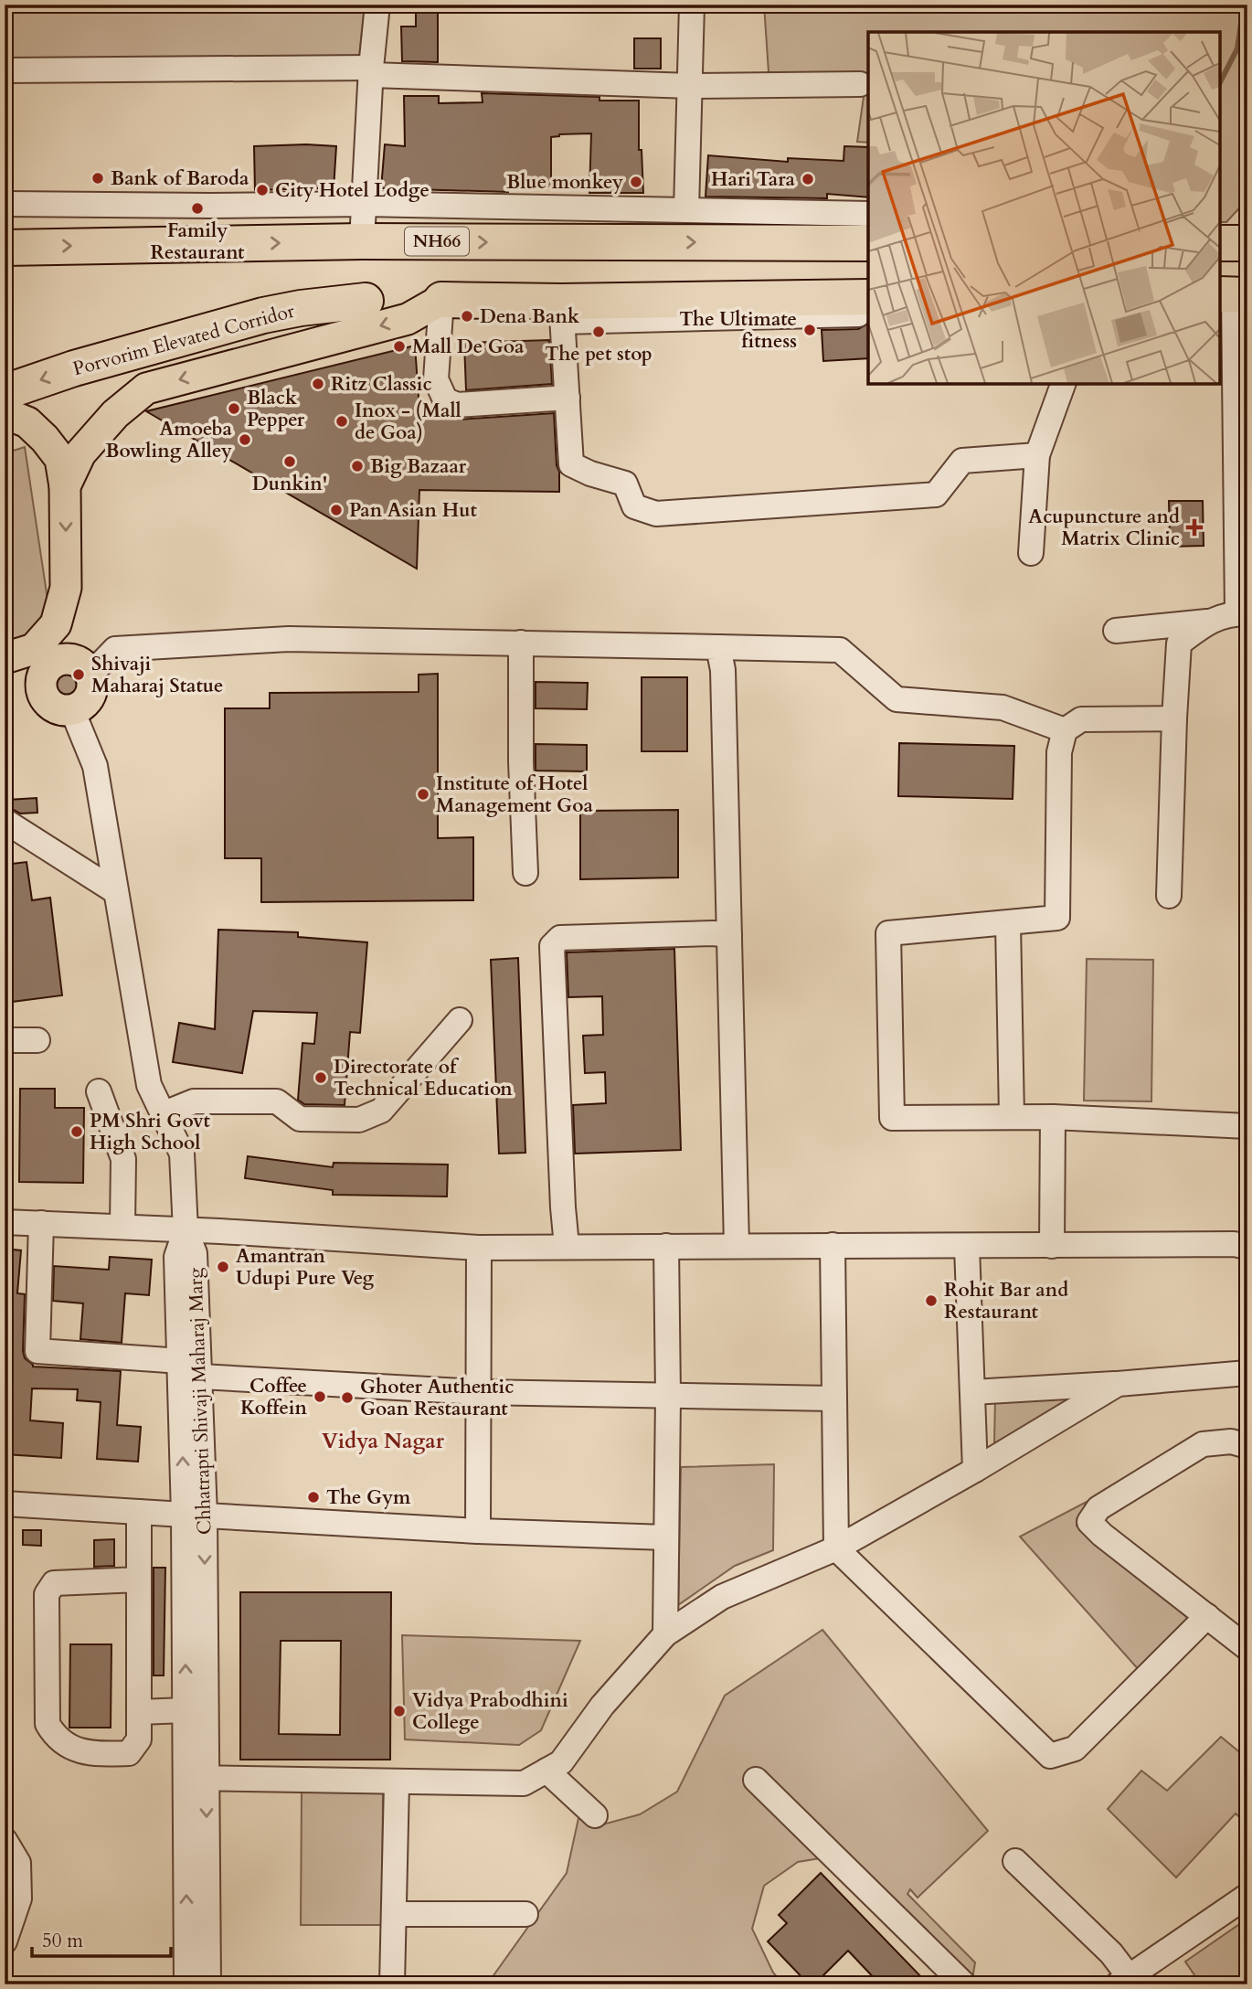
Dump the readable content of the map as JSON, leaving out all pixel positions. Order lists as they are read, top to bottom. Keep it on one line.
{"streets":{"highway":["NH66","Porvorim Elevated Corridor"],"street":["Chhatrapti Shivaji Maharaj Marg"]},"districts":["Vidya Nagar"],"places":{"other":["Bank of Baroda","Hari Tara","Blue monkey","City Hotel Lodge","Family Restaurant","Dena Bank","The Ultimate fitness","The pet stop","Mall De Goa","Ritz Classic","Black Pepper","Inox - (Mall de Goa)","Amoeba Bowling Alley","Dunkin'","Big Bazaar","Pan Asian Hut","Shivaji Maharaj Statue","Institute of Hotel Management Goa","Directorate of Technical Education","PM Shri Govt High School","Amantran Udupi Pure Veg","Rohit Bar and Restaurant","Coffee Koffein","Ghoter Authentic Goan Restaurant","The Gym","Vidya Prabodhini College"],"health":["Acupuncture and Matrix Clinic"]},"scale_bar":"50 m"}
